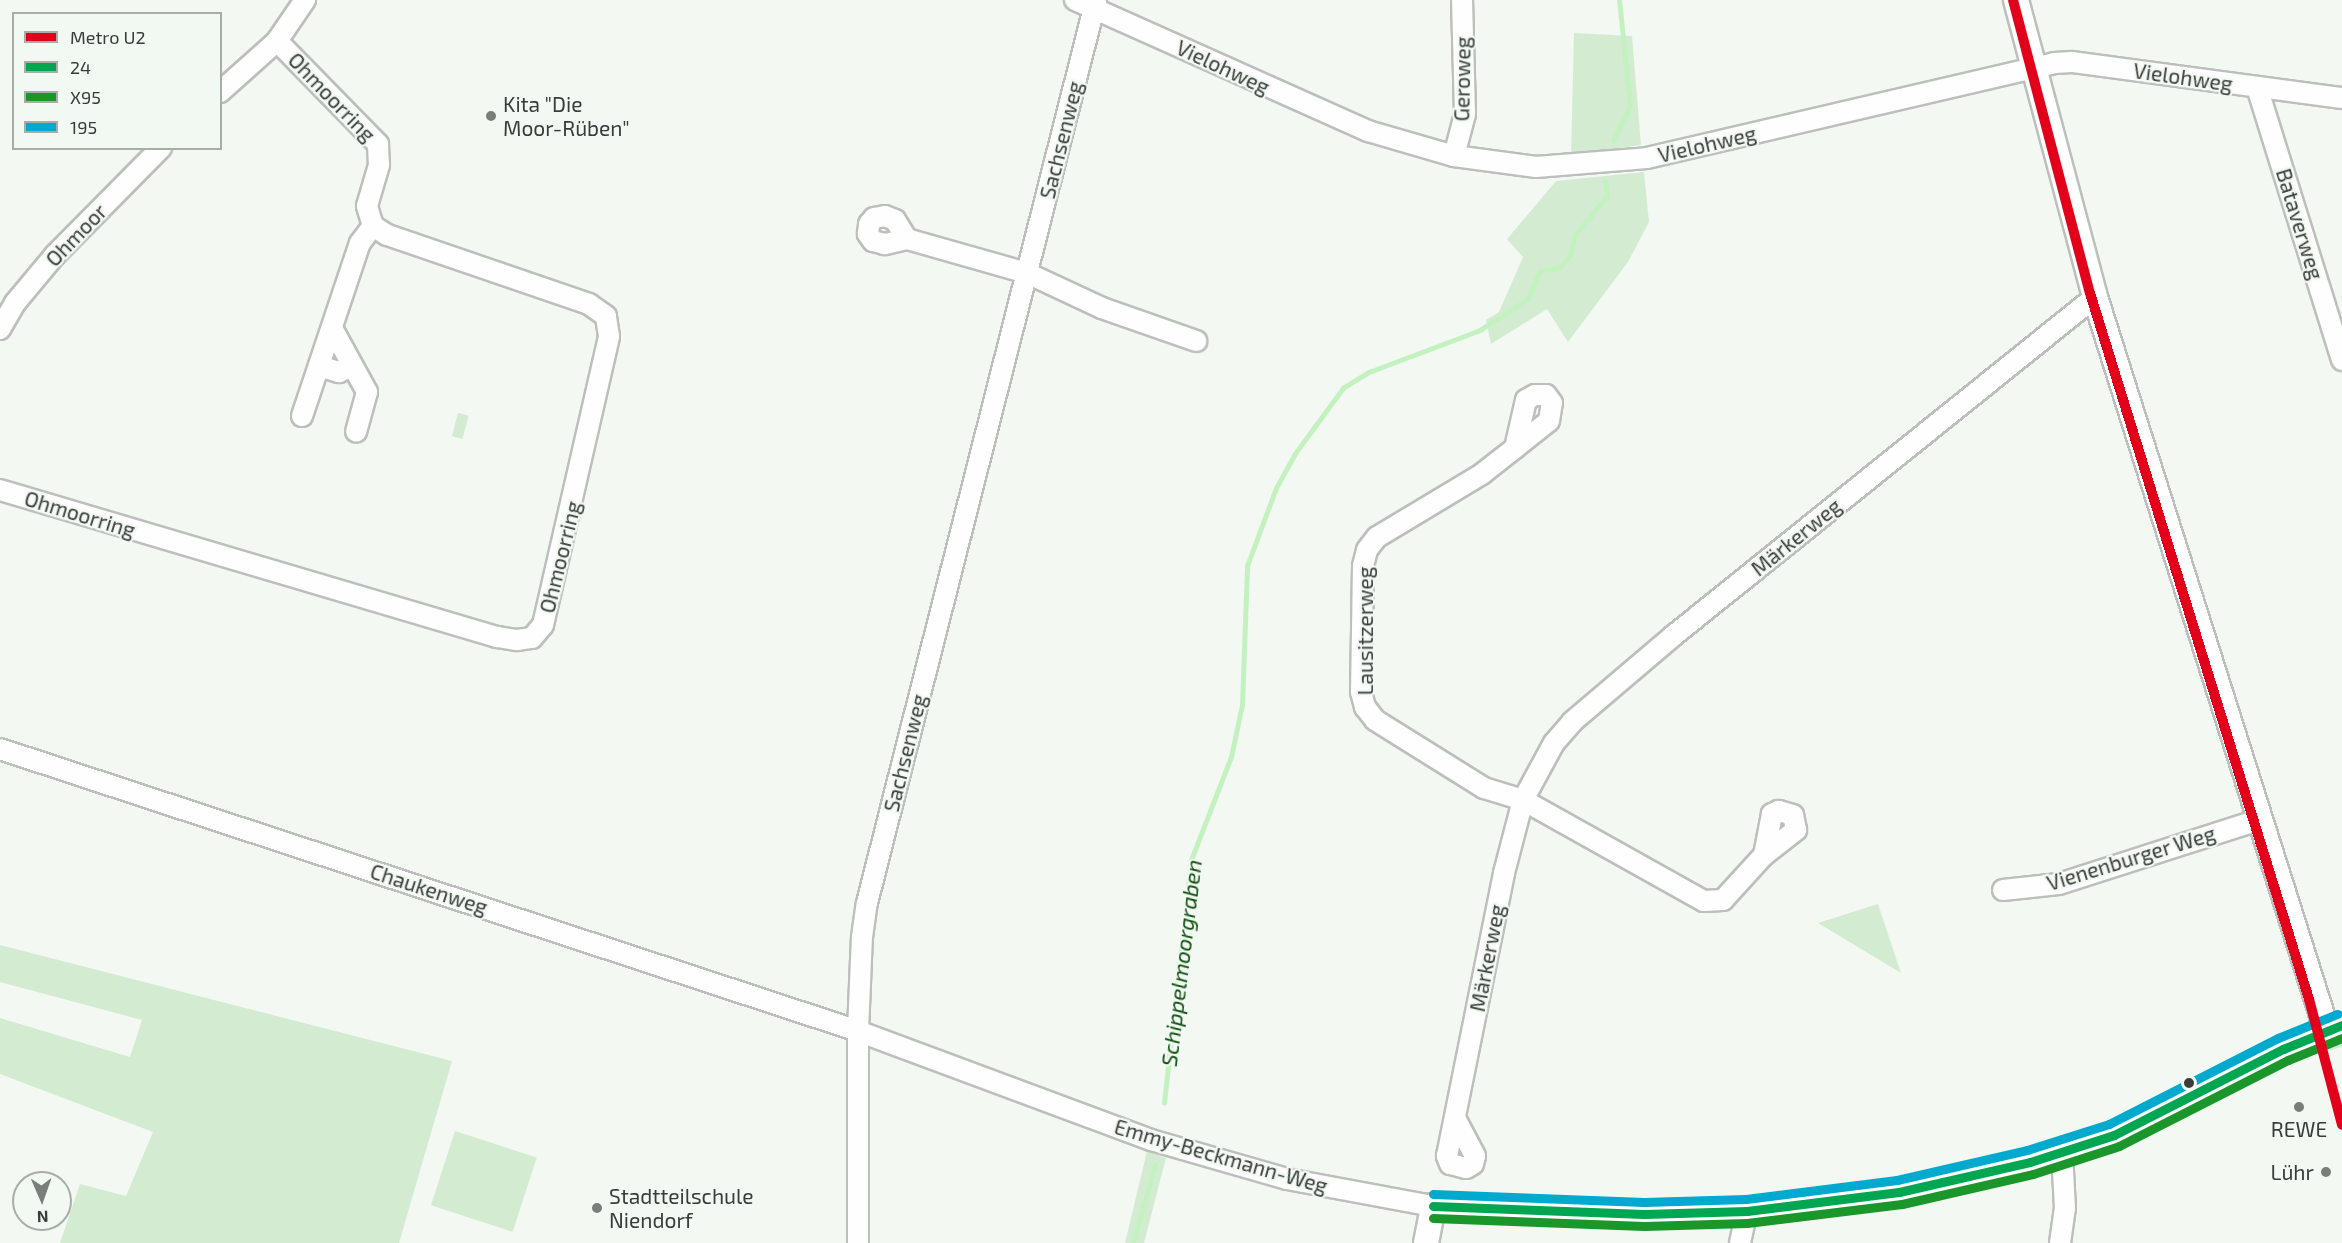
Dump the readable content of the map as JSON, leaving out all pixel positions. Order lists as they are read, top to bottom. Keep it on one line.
{"streets":{"street":["Vielohweg","Geroweg","Ohmoorring","Sachsenweg","Bataverweg","Ohmoor","Märkerweg","Lausitzerweg","Vienenburger Weg","Chaukenweg","Emmy-Beckmann-Weg"]},"crossings":[["Vielohweg","Geroweg"],["Vielohweg","Sachsenweg"],["Vielohweg","Bataverweg"],["Sachsenweg","Chaukenweg"],["Sachsenweg","Emmy-Beckmann-Weg"],["Märkerweg","Lausitzerweg"],["Chaukenweg","Emmy-Beckmann-Weg"]],"water":["Schippelmoorgraben"],"places":["Kita \"Die Moor-Rüben\"","REWE","Lühr","Stadtteilschule Niendorf"],"lines":["metro line U2","transit line 195","transit line 24","transit line X95"],"legend":["Metro U2","24","X95","195"],"north":"bottom"}
